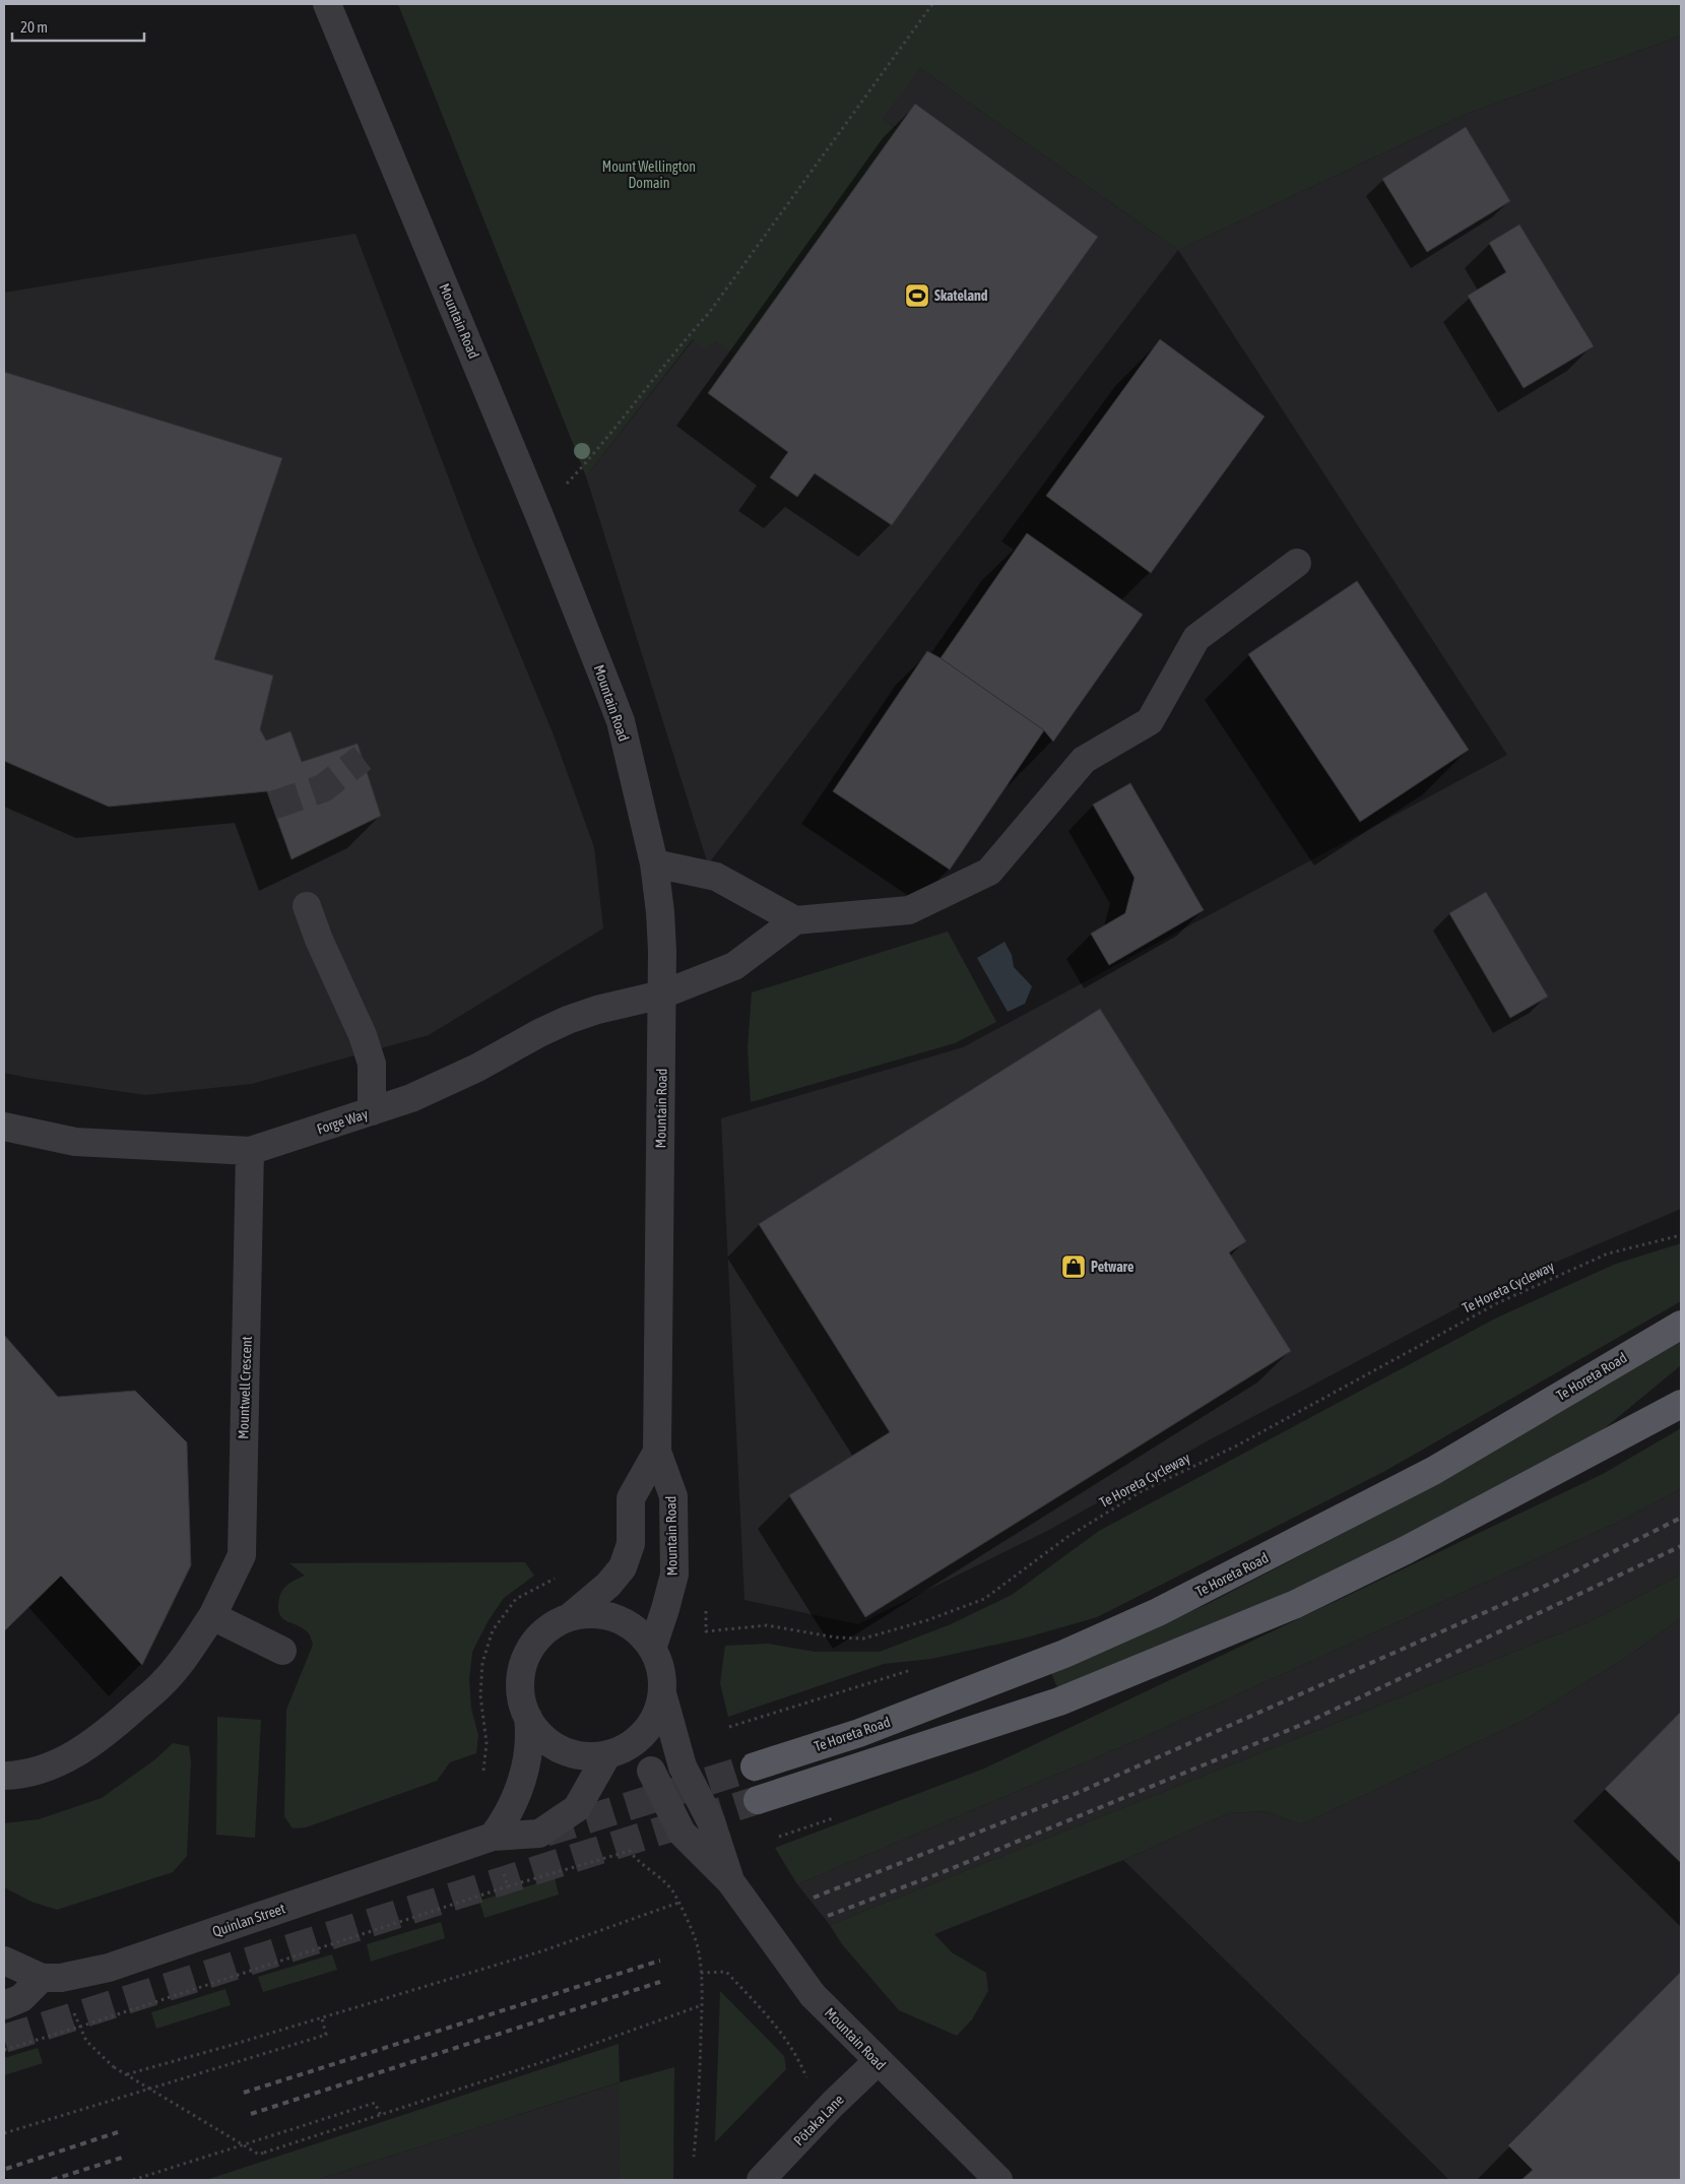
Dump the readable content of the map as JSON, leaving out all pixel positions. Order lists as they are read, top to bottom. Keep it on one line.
{"streets":{"main road":["Te Horeta Road"],"street":["Mountain Road","Forge Way","Mountwell Crescent","Quinlan Street","Pōtaka Lane"],"path":["Te Horeta Cycleway"]},"crossings":[["Mountain Road","Forge Way"],["Mountain Road","Quinlan Street"],["Mountain Road","Pōtaka Lane"],["Forge Way","Mountwell Crescent"]],"parks":["Mount Wellington Domain"],"places":{"sports":["Skateland"],"shop":["Petware"]},"scale_bar":"20 m"}
